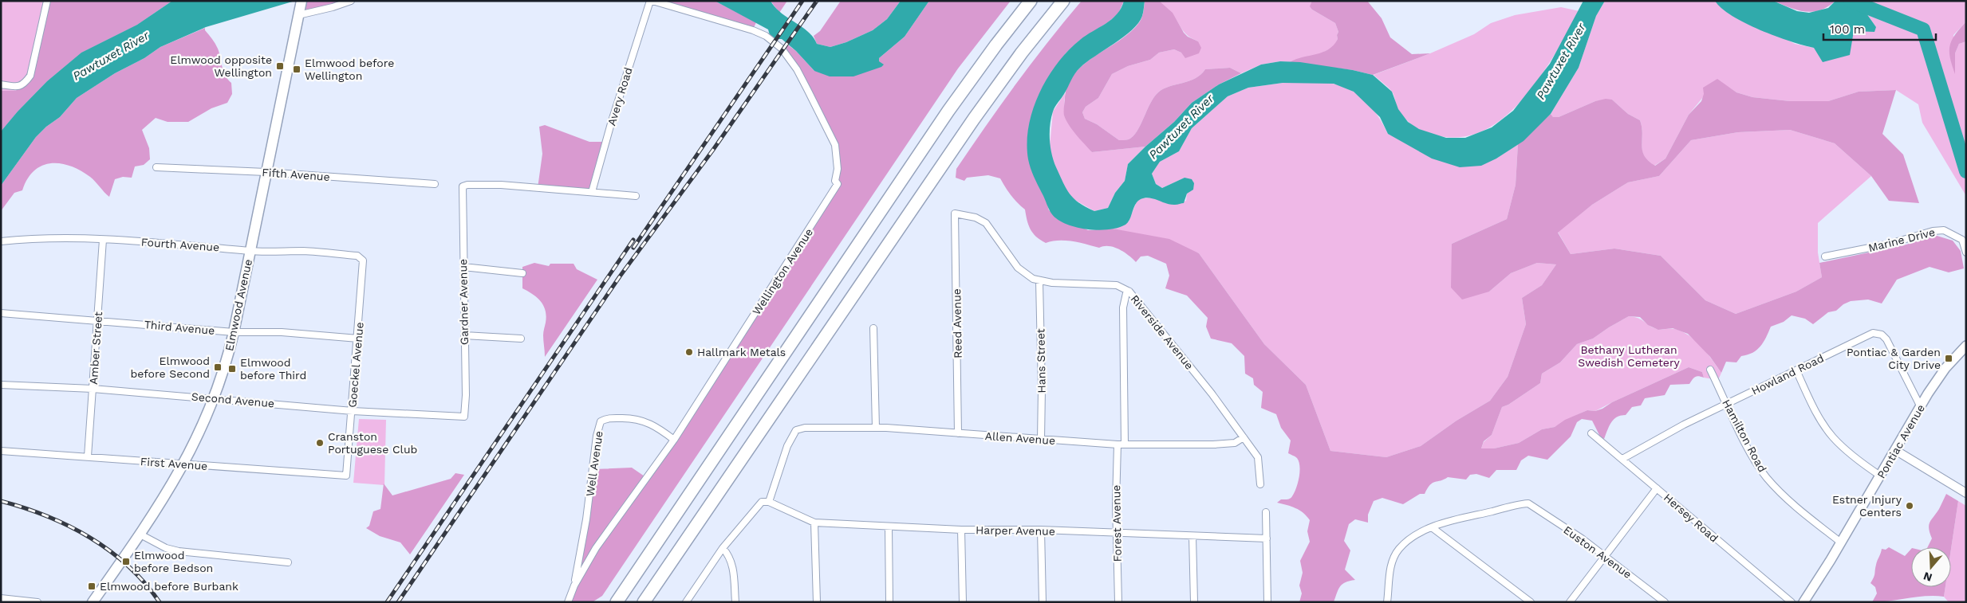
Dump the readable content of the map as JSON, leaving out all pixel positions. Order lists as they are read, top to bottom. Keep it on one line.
{"streets":{"main road":["Elmwood Avenue","Pontiac Avenue"],"street":["Avery Road","Fifth Avenue","Marine Drive","Fourth Avenue","Wellington Avenue","Gardner Avenue","Reed Avenue","Third Avenue","Riverside Avenue","Amber Street","Hans Street","Goeckel Avenue","Howland Road","Second Avenue","Hamilton Road","Allen Avenue","First Avenue","Well Avenue","Hersey Road","Forest Avenue","Harper Avenue","Euston Avenue"]},"crossings":[["Avery Road","Wellington Avenue"],["Avery Road","Gardner Avenue"],["Fifth Avenue","Elmwood Avenue"],["Fourth Avenue","Elmwood Avenue"],["Fourth Avenue","Amber Street"],["Fourth Avenue","Goeckel Avenue"],["Wellington Avenue","Well Avenue"],["Gardner Avenue","Second Avenue"],["Elmwood Avenue","Third Avenue"],["Elmwood Avenue","Second Avenue"],["Elmwood Avenue","First Avenue"],["Reed Avenue","Riverside Avenue"],["Reed Avenue","Allen Avenue"],["Third Avenue","Amber Street"],["Third Avenue","Goeckel Avenue"],["Riverside Avenue","Hans Street"],["Riverside Avenue","Allen Avenue"],["Amber Street","Second Avenue"],["Amber Street","First Avenue"],["Hans Street","Allen Avenue"],["Goeckel Avenue","Second Avenue"],["Goeckel Avenue","First Avenue"],["Howland Road","Hamilton Road"],["Howland Road","Pontiac Avenue"],["Howland Road","Hersey Road"],["Hamilton Road","Pontiac Avenue"],["Allen Avenue","Forest Avenue"],["Allen Avenue","Harper Avenue"],["Forest Avenue","Harper Avenue"]],"water":["Pawtuxet River"],"parks":["Bethany Lutheran Swedish Cemetery"],"places":{"transit":["Elmwood opposite Wellington","Elmwood before Wellington","Pontiac & Garden City Drive","Elmwood before Second","Elmwood before Third","Elmwood before Bedson","Elmwood before Burbank"],"other":["Hallmark Metals","Cranston Portuguese Club","Estner Injury Centers"]},"scale_bar":"100 m","north":"bottom"}
